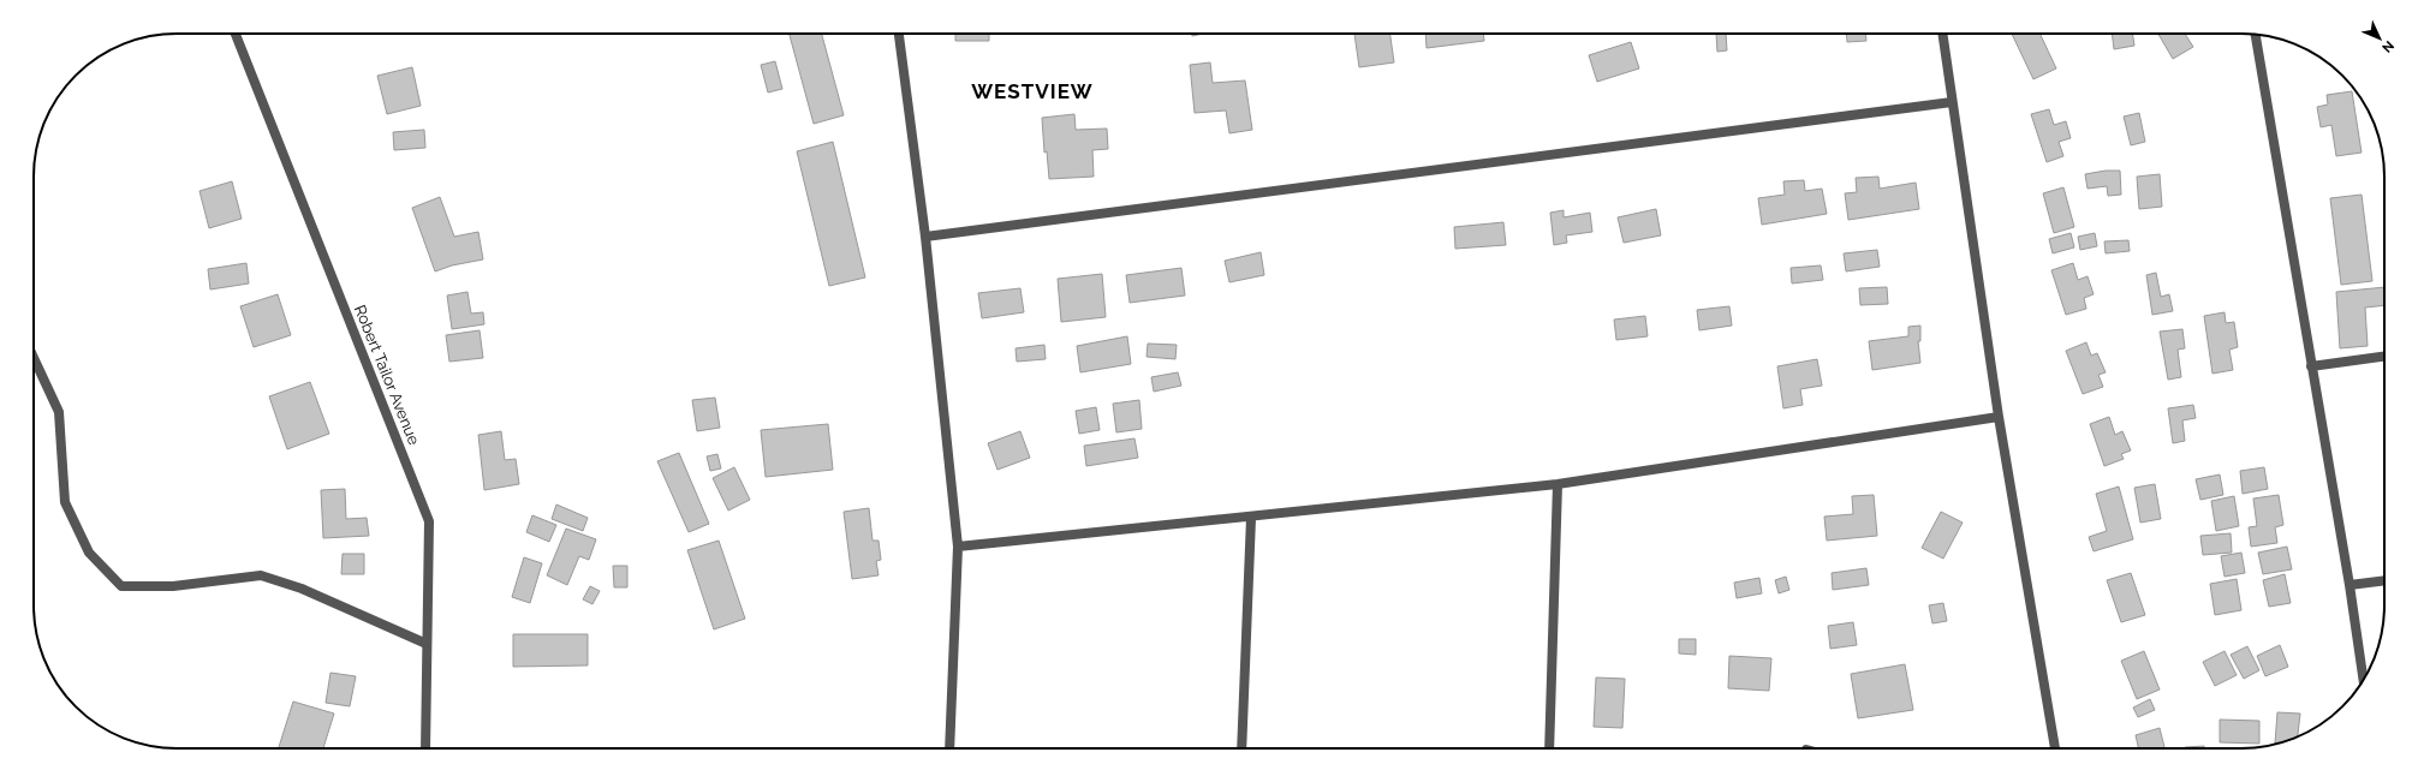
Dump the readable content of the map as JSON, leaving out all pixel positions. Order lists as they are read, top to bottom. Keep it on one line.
{"streets":{"street":["Robert Tailor Avenue"]},"districts":["WESTVIEW"],"north":"bottom right"}
